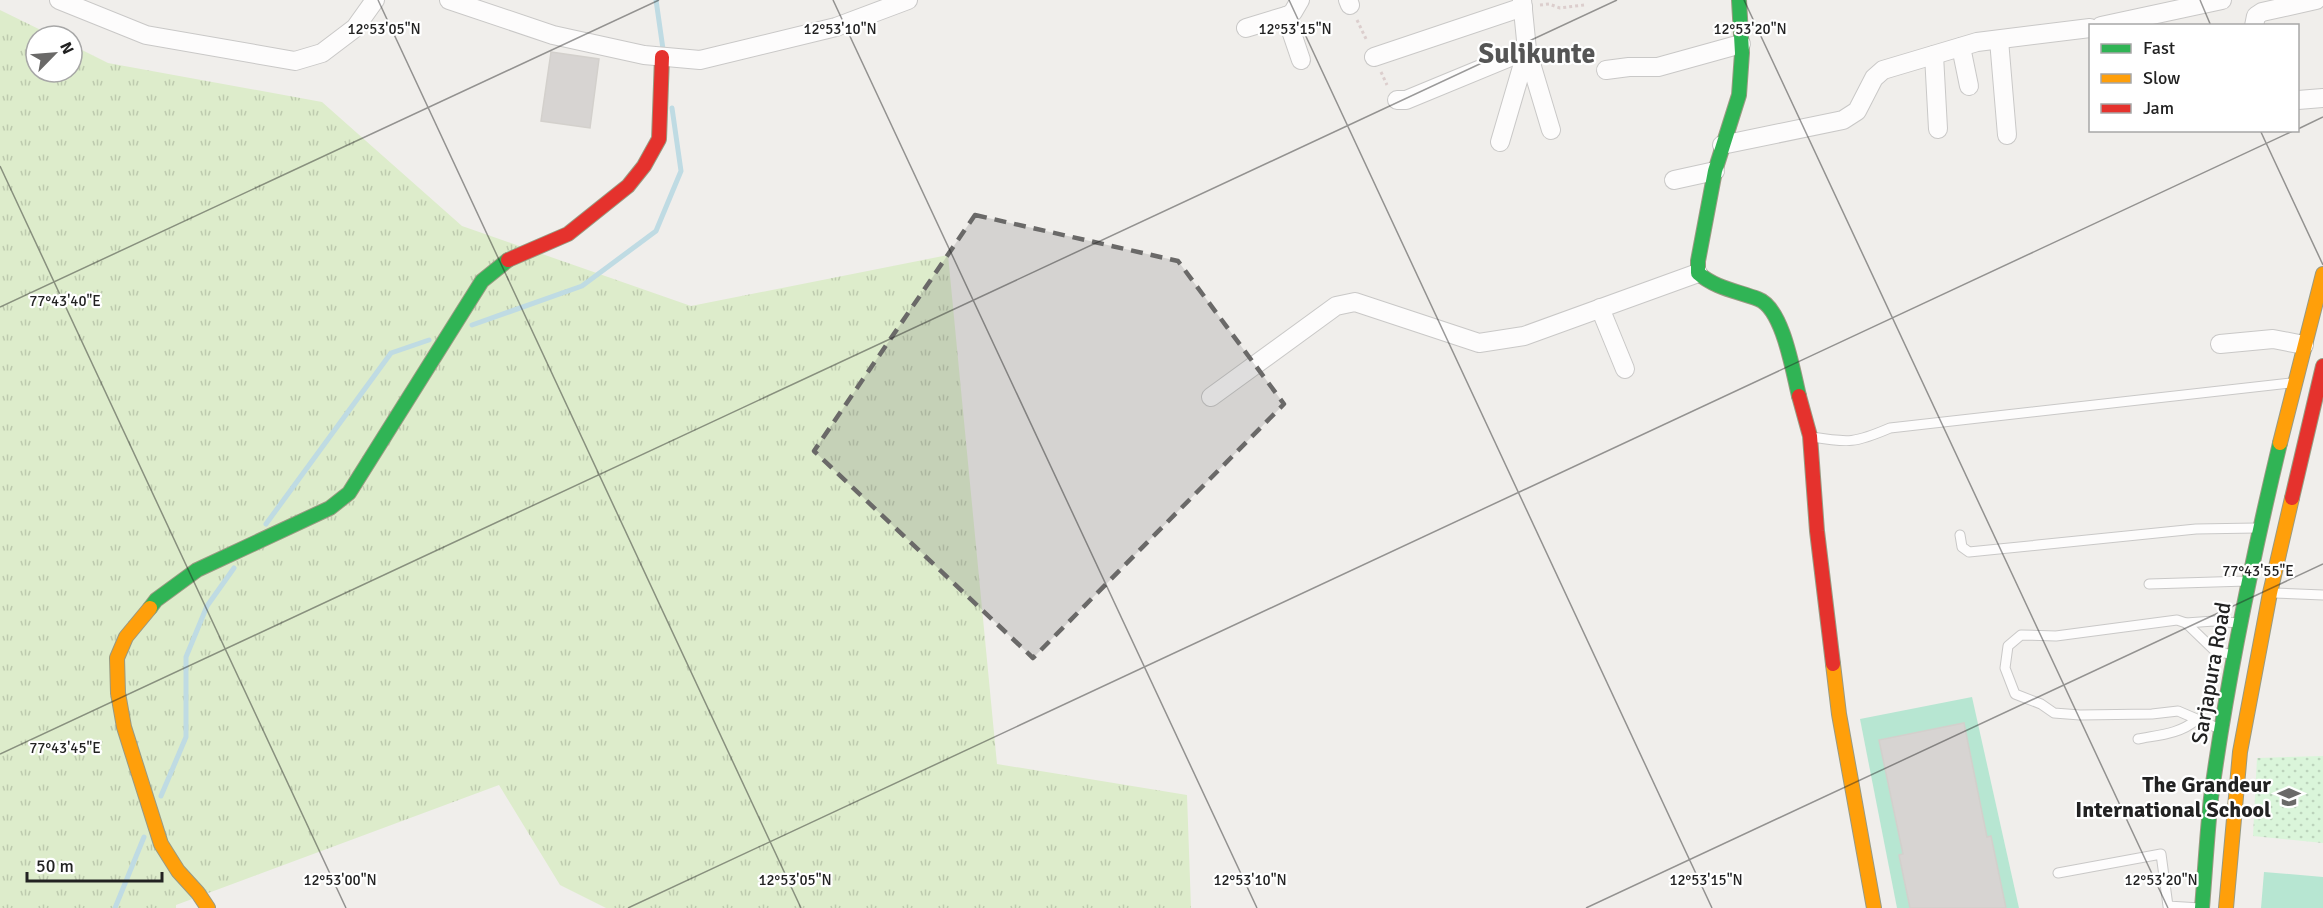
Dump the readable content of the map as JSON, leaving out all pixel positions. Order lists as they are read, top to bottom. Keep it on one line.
{"streets":{"street":["Sarjapura Road"]},"districts":["Sulikunte"],"places":{"school or university":["The Grandeur International School"]},"legend":["Fast","Slow","Jam"],"scale_bar":"50 m","north":"top right","coordinates":["12°53'05\"N","12°53'10\"N","12°53'15\"N","12°53'20\"N","77°43'40\"E","77°43'55\"E","77°43'45\"E","12°53'00\"N"]}
